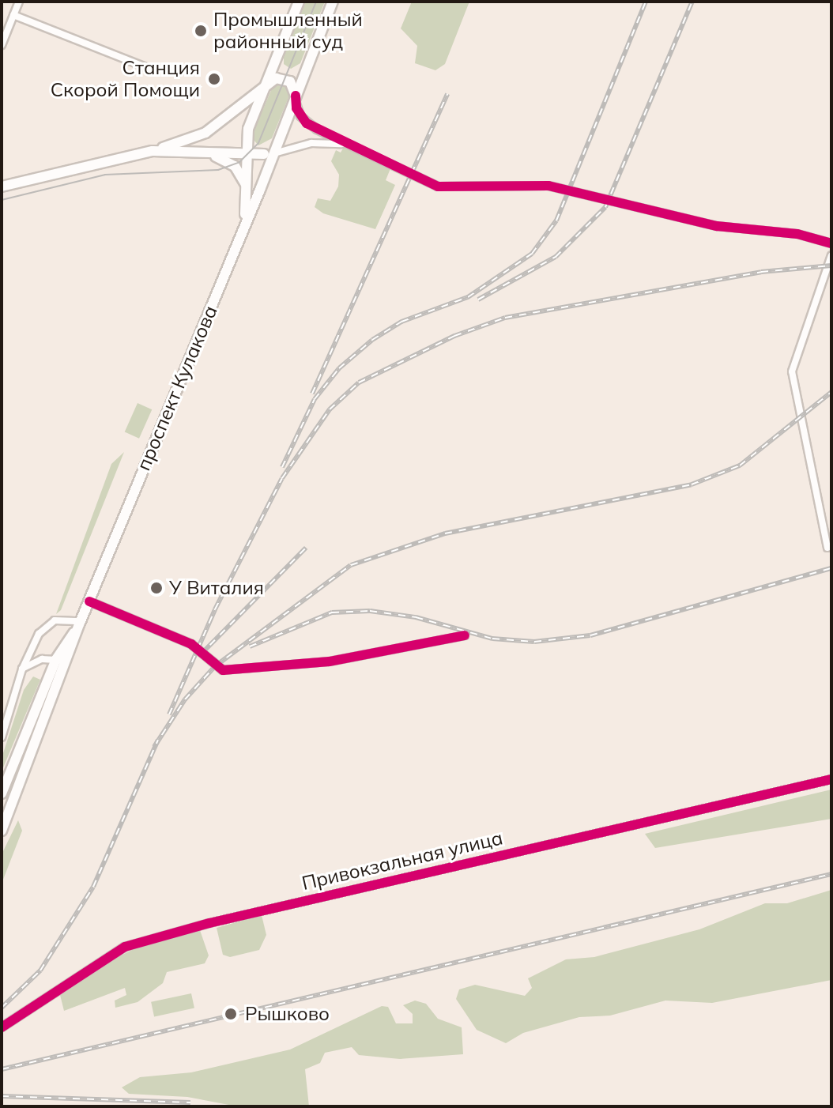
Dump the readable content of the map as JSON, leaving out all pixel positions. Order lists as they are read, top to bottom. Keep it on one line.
{"streets":{"main road":["проспект Кулакова"],"street":["Привокзальная улица"]},"places":["Промышленный районный суд","Станция Скорой Помощи","У Виталия","Рышково"]}
